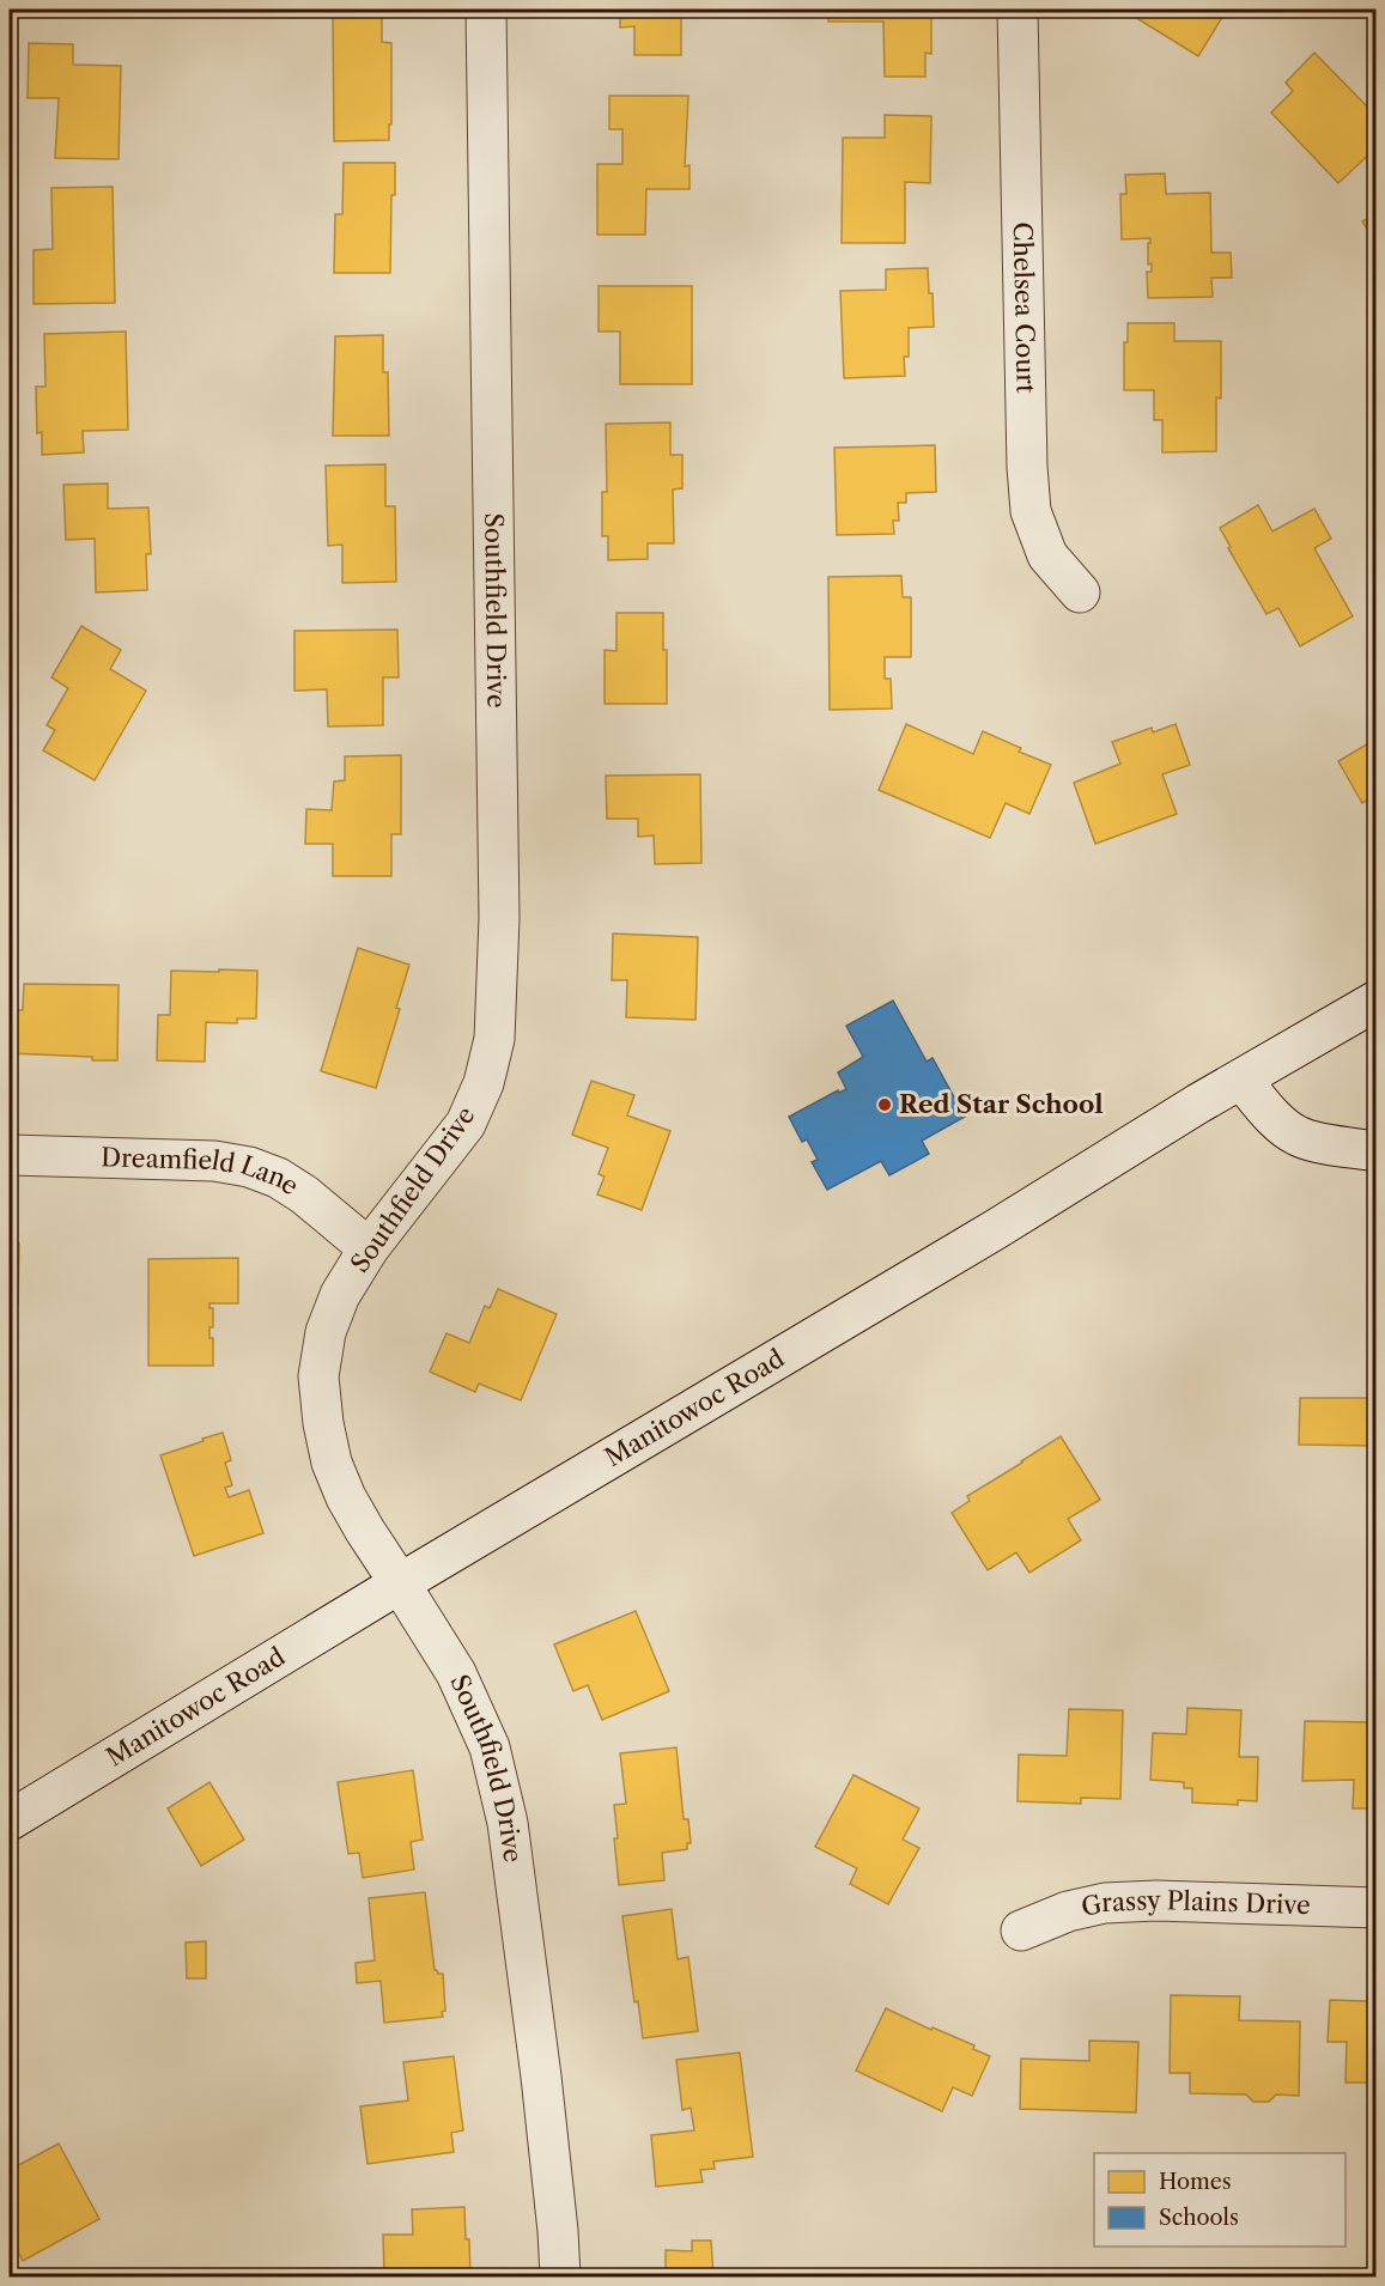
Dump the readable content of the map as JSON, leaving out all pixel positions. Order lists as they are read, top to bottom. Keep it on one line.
{"streets":{"street":["Chelsea Court","Southfield Drive","Dreamfield Lane","Manitowoc Road","Grassy Plains Drive"]},"crossings":[["Southfield Drive","Dreamfield Lane"],["Southfield Drive","Manitowoc Road"]],"places":["Red Star School"],"legend":["Homes","Schools"]}
